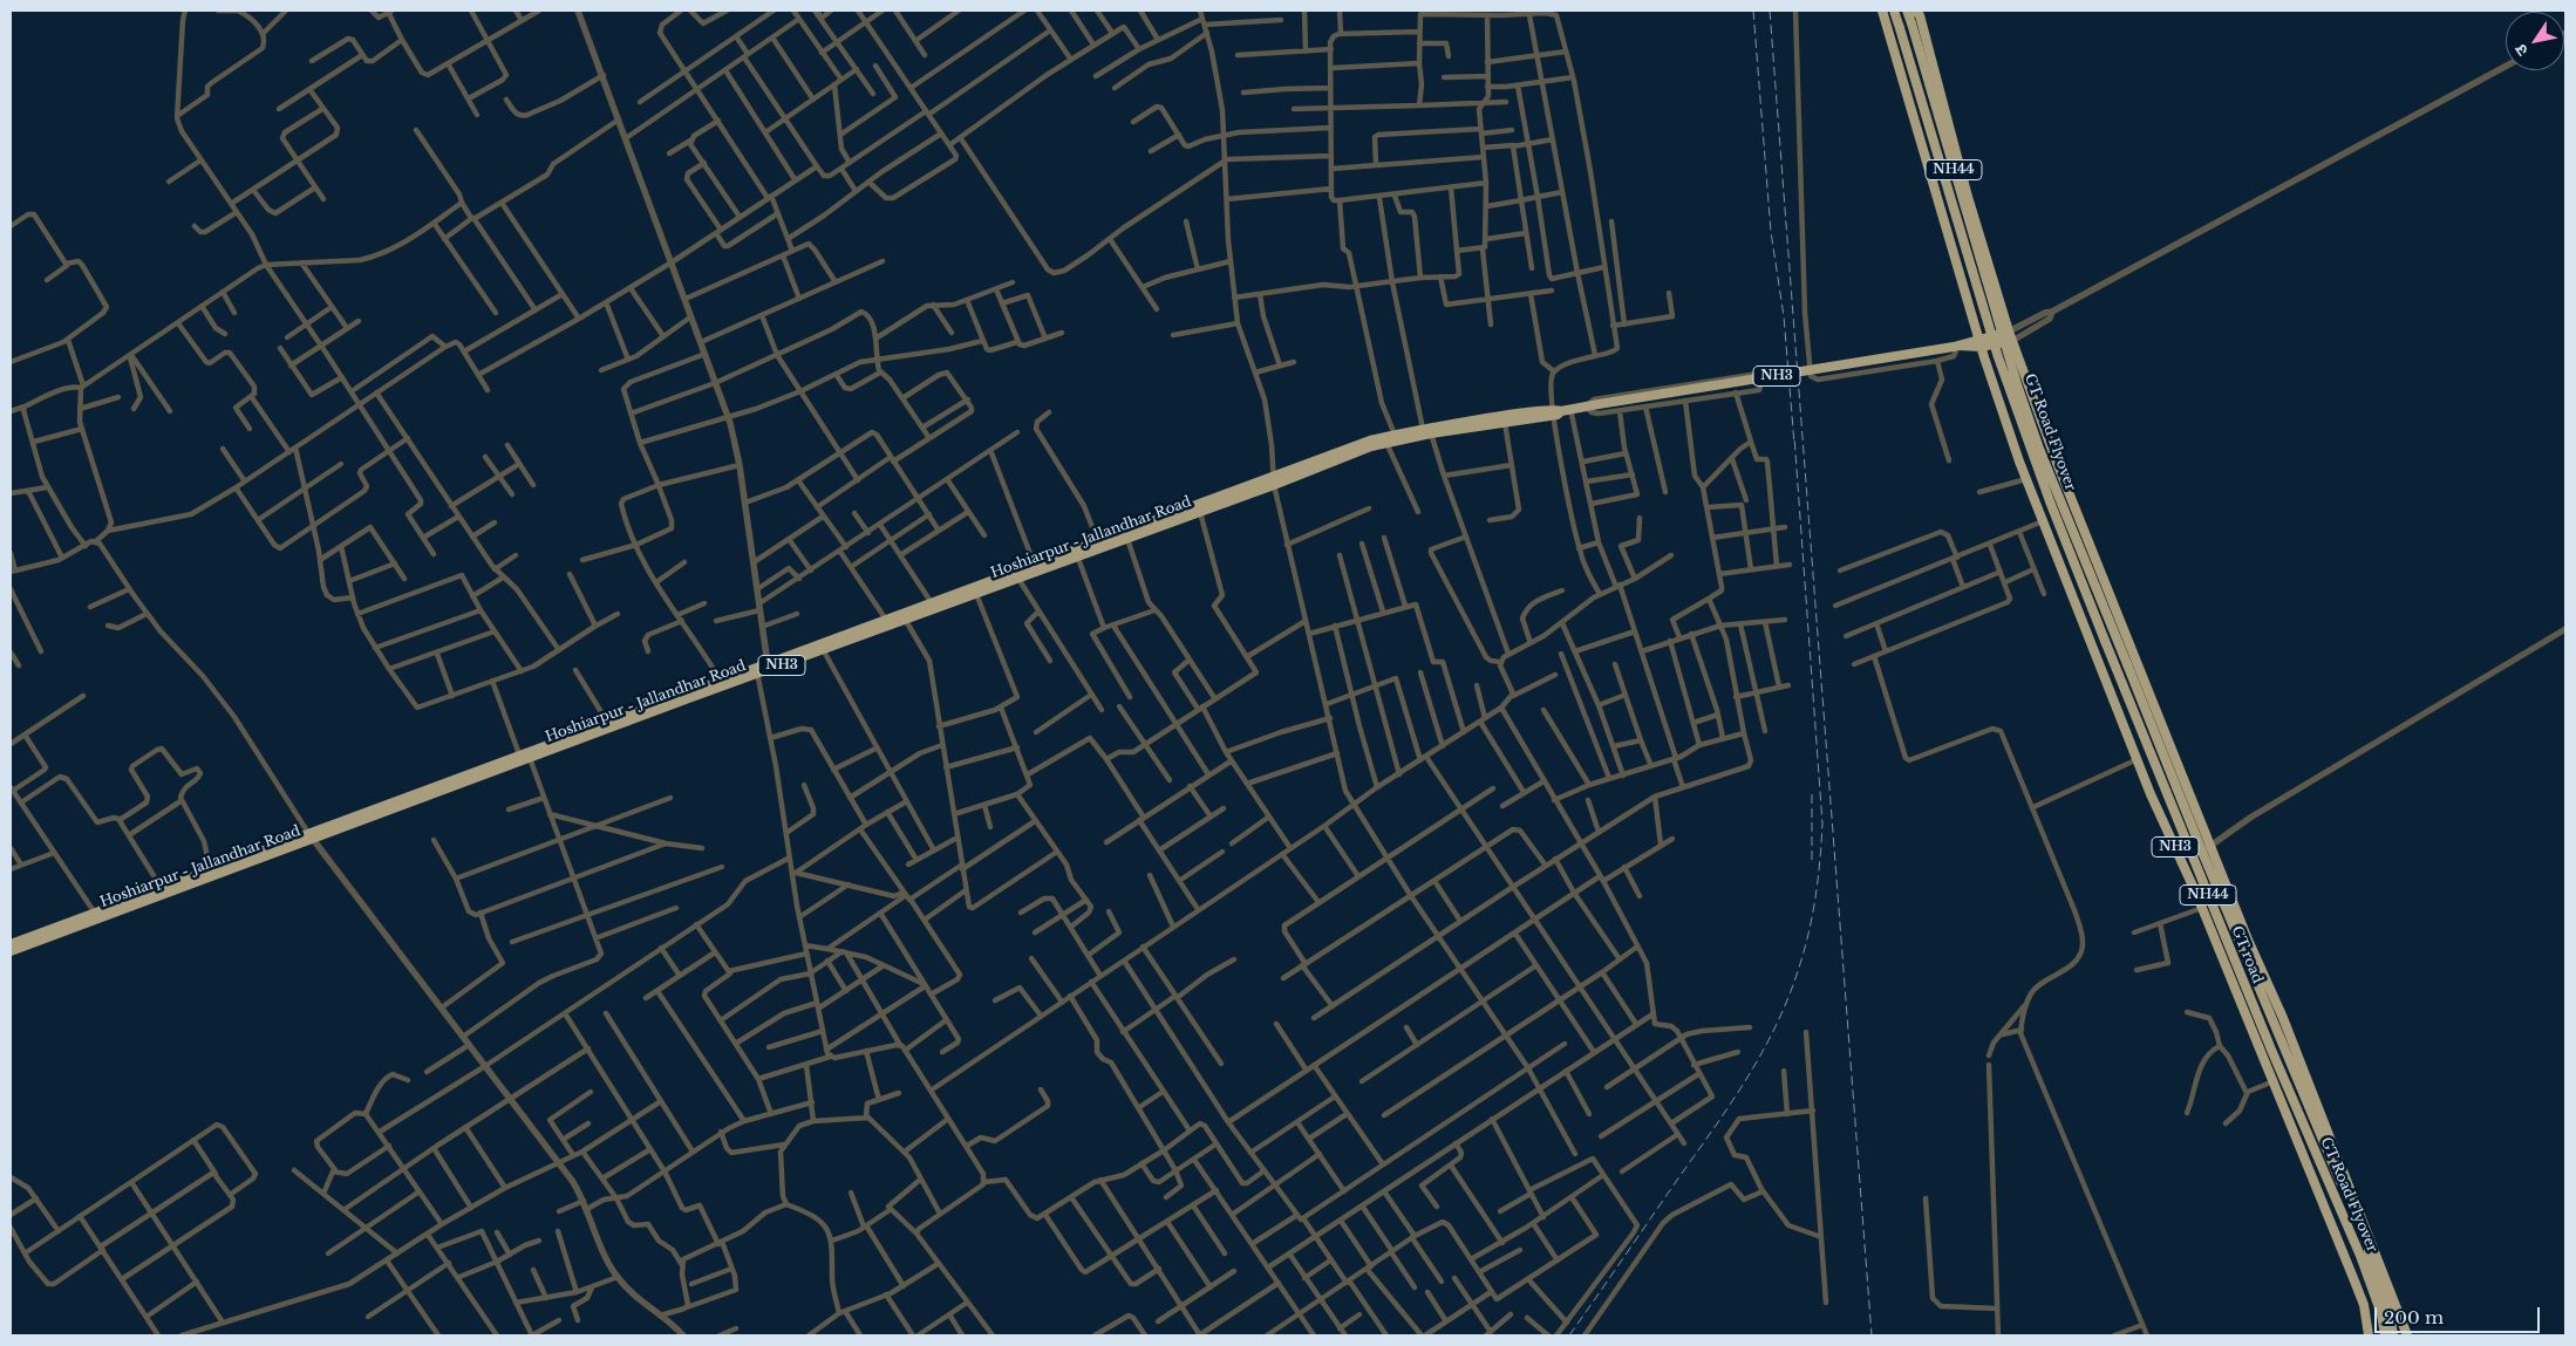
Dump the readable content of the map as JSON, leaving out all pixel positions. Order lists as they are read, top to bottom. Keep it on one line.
{"streets":{"highway":["NH44","NH3","GT Road Flyover","Hoshiarpur - Jallandhar Road","GT road"]},"crossings":[["NH3","GT Road Flyover"],["NH3","Hoshiarpur - Jallandhar Road"],["NH3","GT road"],["GT Road Flyover","GT road"]],"scale_bar":"200 m","north":"bottom left"}
